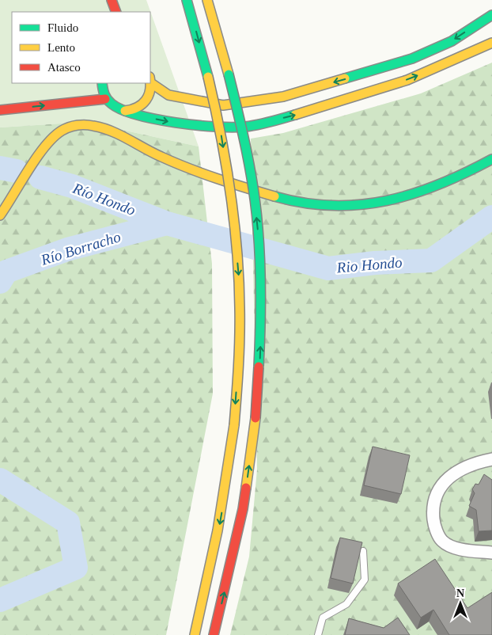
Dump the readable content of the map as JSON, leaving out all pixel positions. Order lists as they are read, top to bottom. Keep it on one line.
{"water":["Río Hondo","Río Borracho","Rio Hondo"],"legend":["Fluido","Lento","Atasco"],"north":"top"}
